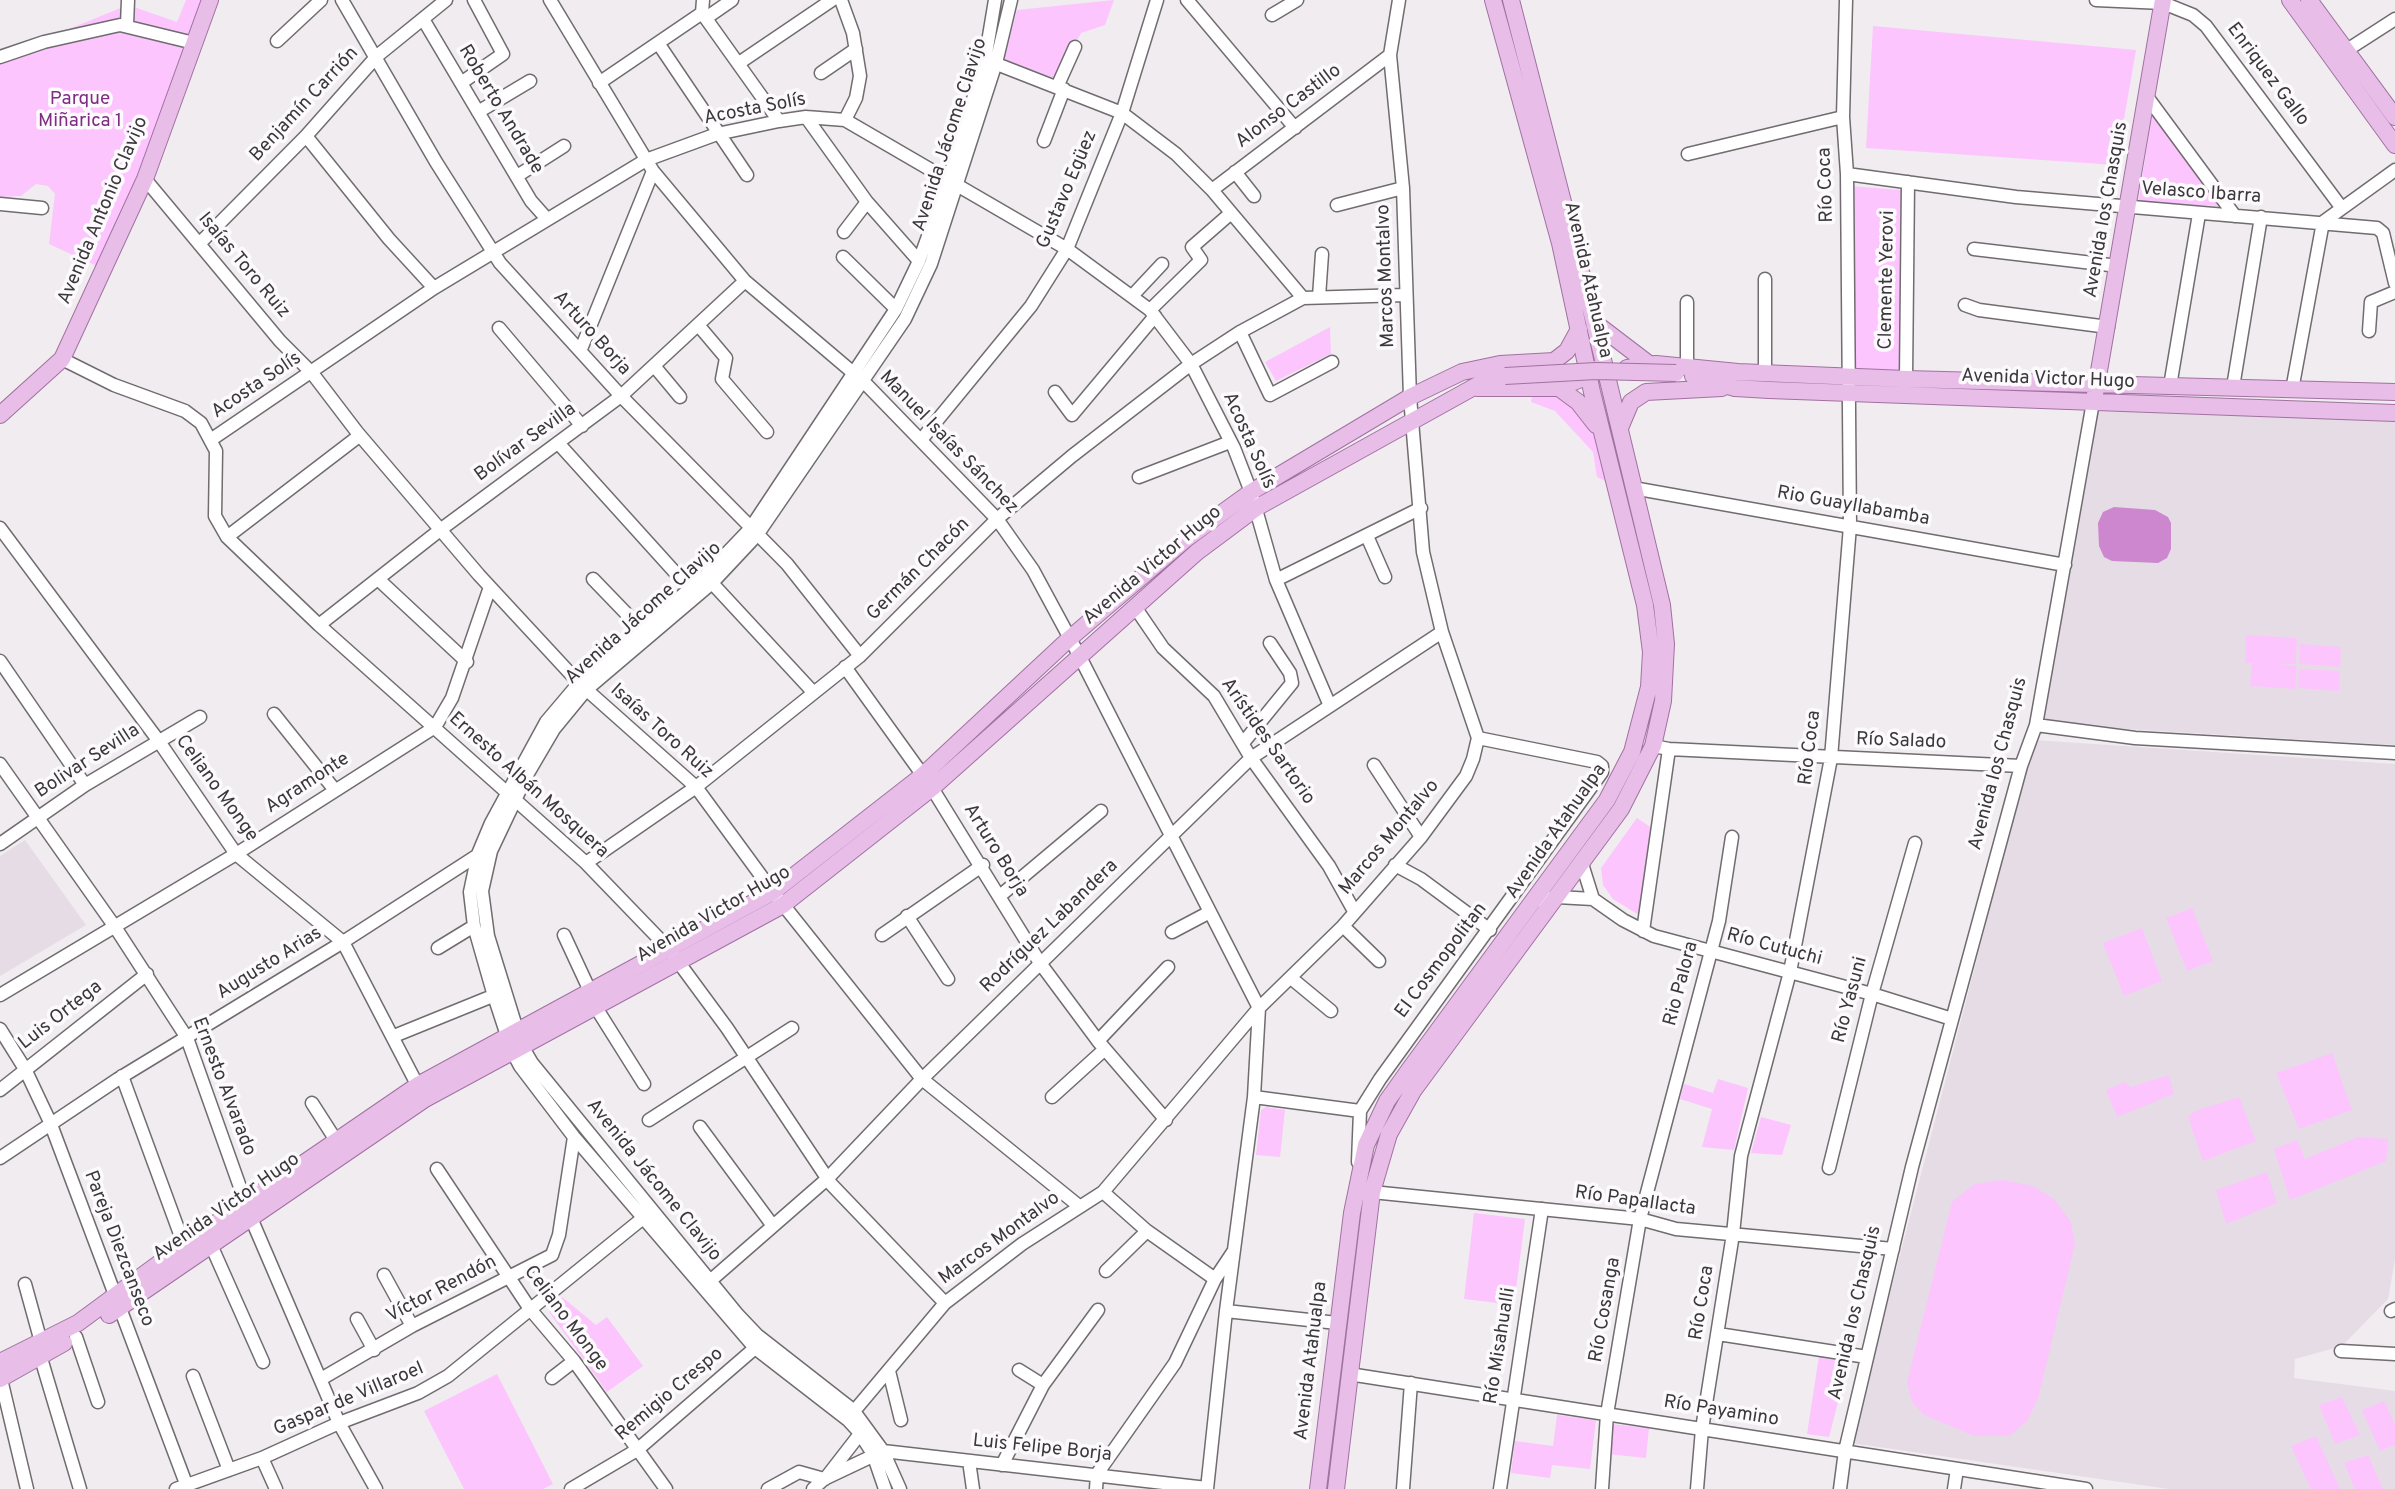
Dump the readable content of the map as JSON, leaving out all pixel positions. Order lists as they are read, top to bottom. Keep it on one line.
{"streets":{"main road":["Avenida los Chasquis","Avenida Antonio Clavijo","Avenida Atahualpa","Avenida Victor Hugo"],"street":["Enriquez Gallo","Benjamín Carrión","Alonso Castillo","Roberto Andrade","Acosta Solís","Avenida Jácome Clavijo","Río Coca","Gustavo Egüez","Velasco Ibarra","Isaías Toro Ruiz","Marcos Montalvo","Clemente Yerovi","Arturo Borja","Bolívar Sevilla","Manuel Isaías Sánchez","Rio Guayllabamba","Germán Chacón","Arístides Sartorio","Río Salado","Bolivar Sevilla","Agramonte","Ernesto Albán Mosquera","Celiano Monge","Rodríguez Labandera","Río Cutuchi","El Cosmopolitan","Augusto Arias","Rio Palora","Río Yasuni","Luis Ortega","Ernesto Alvarado","Río Papallacta","Pareja Diezcanseco","Víctor Rendón","Río Cosanga","Río Misahualli","Remigio Crespo","Gaspar de Villaroel","Río Payamino","Luis Felipe Borja"]},"crossings":[["Enriquez Gallo","Avenida los Chasquis"],["Benjamín Carrión","Roberto Andrade"],["Benjamín Carrión","Isaías Toro Ruiz"],["Benjamín Carrión","Arturo Borja"],["Alonso Castillo","Marcos Montalvo"],["Roberto Andrade","Acosta Solís"],["Acosta Solís","Avenida Jácome Clavijo"],["Acosta Solís","Gustavo Egüez"],["Acosta Solís","Isaías Toro Ruiz"],["Acosta Solís","Arturo Borja"],["Acosta Solís","Avenida Victor Hugo"],["Acosta Solís","Manuel Isaías Sánchez"],["Acosta Solís","Germán Chacón"],["Acosta Solís","Ernesto Albán Mosquera"],["Acosta Solís","Rodríguez Labandera"],["Avenida Jácome Clavijo","Isaías Toro Ruiz"],["Avenida Jácome Clavijo","Marcos Montalvo"],["Avenida Jácome Clavijo","Arturo Borja"],["Avenida Jácome Clavijo","Avenida Victor Hugo"],["Avenida Jácome Clavijo","Manuel Isaías Sánchez"],["Avenida Jácome Clavijo","Ernesto Albán Mosquera"],["Avenida Jácome Clavijo","Rodríguez Labandera"],["Avenida Jácome Clavijo","Augusto Arias"],["Avenida Jácome Clavijo","Víctor Rendón"],["Avenida Jácome Clavijo","Remigio Crespo"],["Avenida Jácome Clavijo","Gaspar de Villaroel"],["Avenida Jácome Clavijo","Luis Felipe Borja"],["Río Coca","Velasco Ibarra"],["Río Coca","Avenida Victor Hugo"],["Río Coca","Rio Guayllabamba"],["Río Coca","Río Salado"],["Río Coca","Río Cutuchi"],["Río Coca","Río Papallacta"],["Río Coca","Río Payamino"],["Gustavo Egüez","Manuel Isaías Sánchez"],["Velasco Ibarra","Avenida los Chasquis"],["Velasco Ibarra","Clemente Yerovi"],["Avenida los Chasquis","Avenida Victor Hugo"],["Avenida los Chasquis","Rio Guayllabamba"],["Avenida los Chasquis","Río Salado"],["Avenida los Chasquis","Río Cutuchi"],["Avenida los Chasquis","Río Papallacta"],["Avenida los Chasquis","Río Payamino"],["Avenida Antonio Clavijo","Isaías Toro Ruiz"],["Isaías Toro Ruiz","Marcos Montalvo"],["Isaías Toro Ruiz","Avenida Victor Hugo"],["Isaías Toro Ruiz","Bolívar Sevilla"],["Isaías Toro Ruiz","Germán Chacón"],["Isaías Toro Ruiz","Agramonte"],["Isaías Toro Ruiz","Rodríguez Labandera"],["Marcos Montalvo","Arturo Borja"],["Marcos Montalvo","Avenida Victor Hugo"],["Marcos Montalvo","Manuel Isaías Sánchez"],["Marcos Montalvo","Germán Chacón"],["Marcos Montalvo","Arístides Sartorio"],["Marcos Montalvo","Ernesto Albán Mosquera"],["Marcos Montalvo","Rodríguez Labandera"],["Marcos Montalvo","El Cosmopolitan"],["Avenida Atahualpa","Avenida Victor Hugo"],["Avenida Atahualpa","Rio Guayllabamba"],["Avenida Atahualpa","Río Salado"],["Avenida Atahualpa","Río Cutuchi"],["Avenida Atahualpa","Río Papallacta"],["Avenida Atahualpa","Río Payamino"],["Clemente Yerovi","Avenida Victor Hugo"],["Arturo Borja","Avenida Victor Hugo"],["Arturo Borja","Bolívar Sevilla"],["Arturo Borja","Germán Chacón"],["Arturo Borja","Rodríguez Labandera"],["Avenida Victor Hugo","Manuel Isaías Sánchez"],["Avenida Victor Hugo","Arístides Sartorio"],["Avenida Victor Hugo","Ernesto Albán Mosquera"],["Avenida Victor Hugo","Celiano Monge"],["Avenida Victor Hugo","Ernesto Alvarado"],["Avenida Victor Hugo","Pareja Diezcanseco"],["Bolívar Sevilla","Manuel Isaías Sánchez"],["Bolívar Sevilla","Ernesto Albán Mosquera"],["Manuel Isaías Sánchez","Germán Chacón"],["Manuel Isaías Sánchez","Rodríguez Labandera"],["Germán Chacón","Ernesto Albán Mosquera"],["Arístides Sartorio","Rodríguez Labandera"],["Bolivar Sevilla","Celiano Monge"],["Bolivar Sevilla","Ernesto Alvarado"],["Agramonte","Ernesto Albán Mosquera"],["Agramonte","Celiano Monge"],["Agramonte","Ernesto Alvarado"],["Ernesto Albán Mosquera","Rodríguez Labandera"],["Celiano Monge","Augusto Arias"],["Celiano Monge","Víctor Rendón"],["Celiano Monge","Remigio Crespo"],["Celiano Monge","Gaspar de Villaroel"],["Río Cutuchi","Rio Palora"],["Río Cutuchi","Río Yasuni"],["Augusto Arias","Ernesto Alvarado"],["Augusto Arias","Pareja Diezcanseco"],["Rio Palora","Río Cosanga"],["Luis Ortega","Ernesto Alvarado"],["Luis Ortega","Pareja Diezcanseco"],["Ernesto Alvarado","Víctor Rendón"],["Ernesto Alvarado","Gaspar de Villaroel"],["Río Papallacta","Río Cosanga"],["Río Papallacta","Río Misahualli"],["Pareja Diezcanseco","Gaspar de Villaroel"],["Río Cosanga","Río Payamino"],["Río Misahualli","Río Payamino"]],"parks":["Parque Miñarica 1"]}
